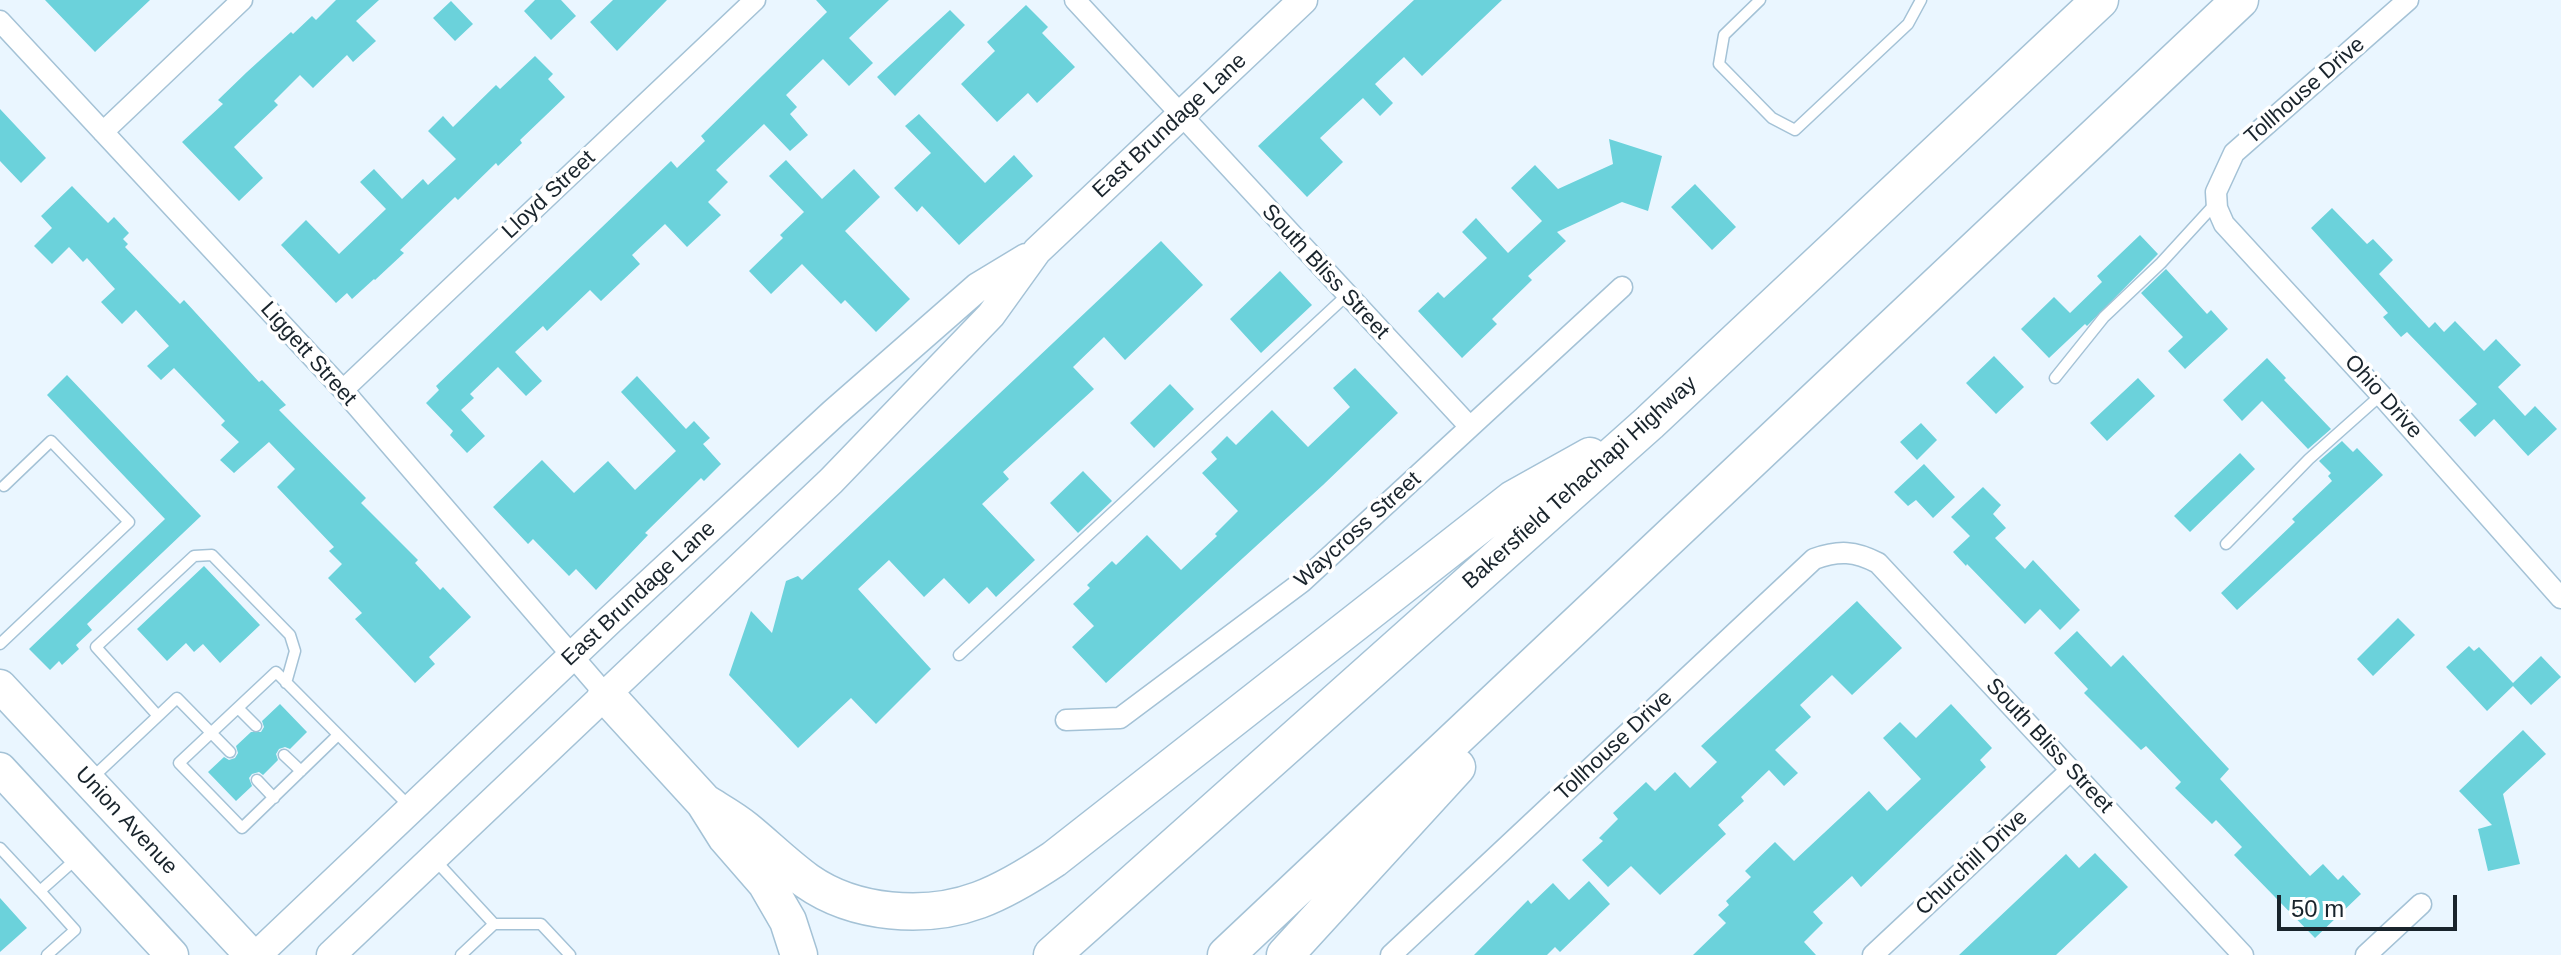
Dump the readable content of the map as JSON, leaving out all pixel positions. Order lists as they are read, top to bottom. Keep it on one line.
{"streets":{"highway":["Bakersfield Tehachapi Highway","Union Avenue"],"main road":["East Brundage Lane"],"street":["Tollhouse Drive","Lloyd Street","South Bliss Street","Liggett Street","Ohio Drive","Waycross Street","Churchill Drive"]},"crossings":[["Tollhouse Drive","South Bliss Street"],["Tollhouse Drive","Ohio Drive"],["East Brundage Lane","South Bliss Street"],["East Brundage Lane","Liggett Street"],["East Brundage Lane","Union Avenue"],["Lloyd Street","Liggett Street"],["South Bliss Street","Waycross Street"],["South Bliss Street","Churchill Drive"]],"scale_bar":"50 m"}
